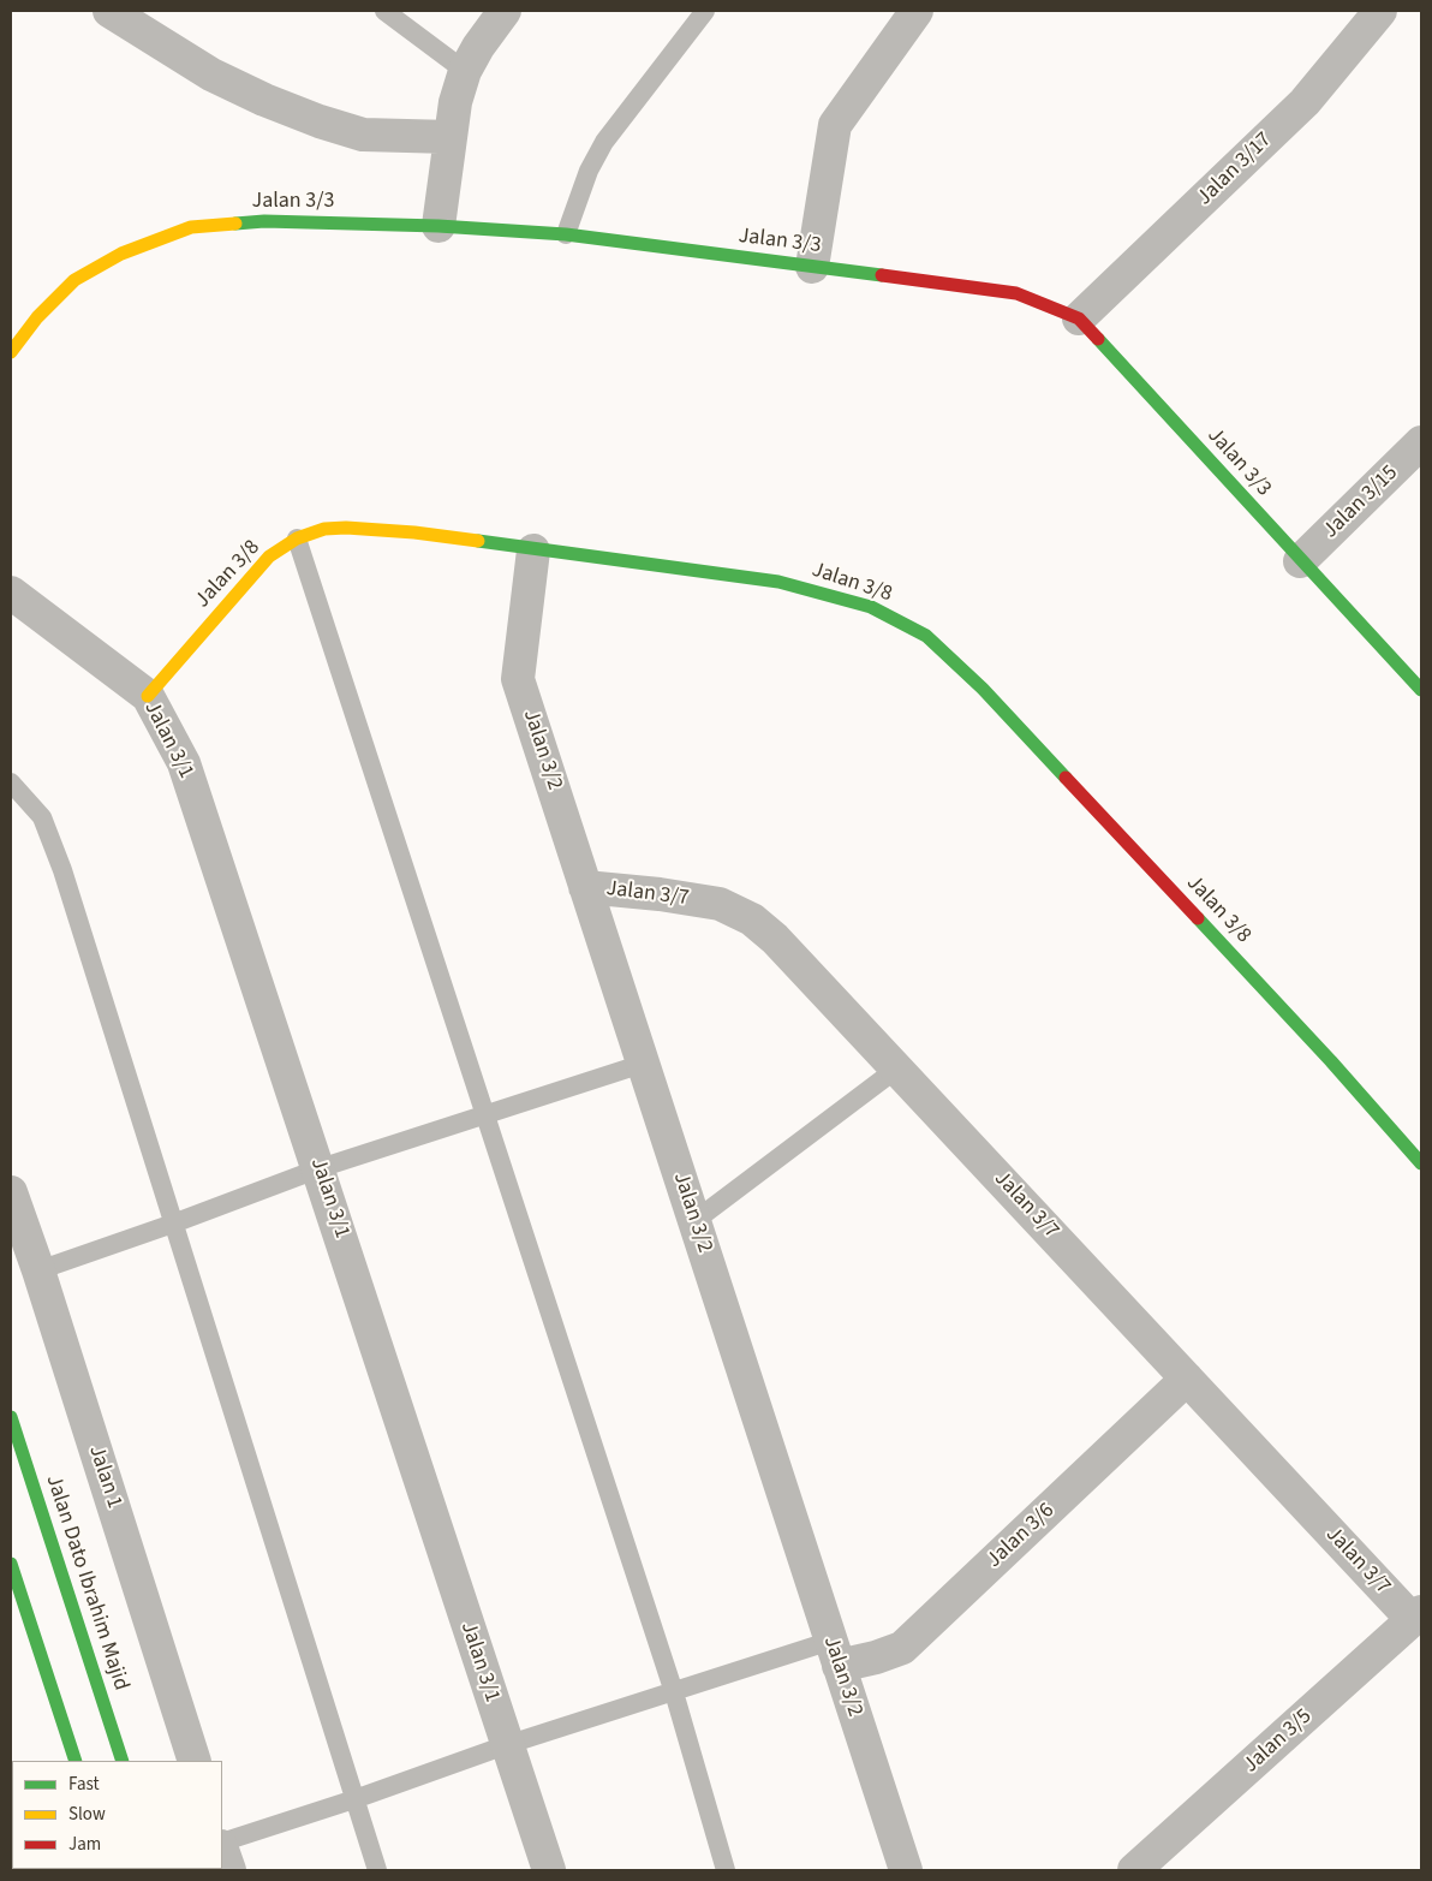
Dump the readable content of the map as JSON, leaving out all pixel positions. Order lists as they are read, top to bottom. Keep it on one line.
{"streets":{"street":["Jalan 3/17","Jalan 3/3","Jalan 3/15","Jalan 3/8","Jalan 3/1","Jalan 3/2","Jalan 3/7","Jalan 1","Jalan 3/6","Jalan Dato Ibrahim Majid","Jalan 3/5"]},"crossings":[["Jalan 3/17","Jalan 3/3"],["Jalan 3/3","Jalan 3/15"],["Jalan 3/8","Jalan 3/1"],["Jalan 3/8","Jalan 3/2"],["Jalan 3/2","Jalan 3/7"],["Jalan 3/2","Jalan 3/6"],["Jalan 3/7","Jalan 3/6"],["Jalan 3/7","Jalan 3/5"]],"legend":["Fast","Slow","Jam"]}
